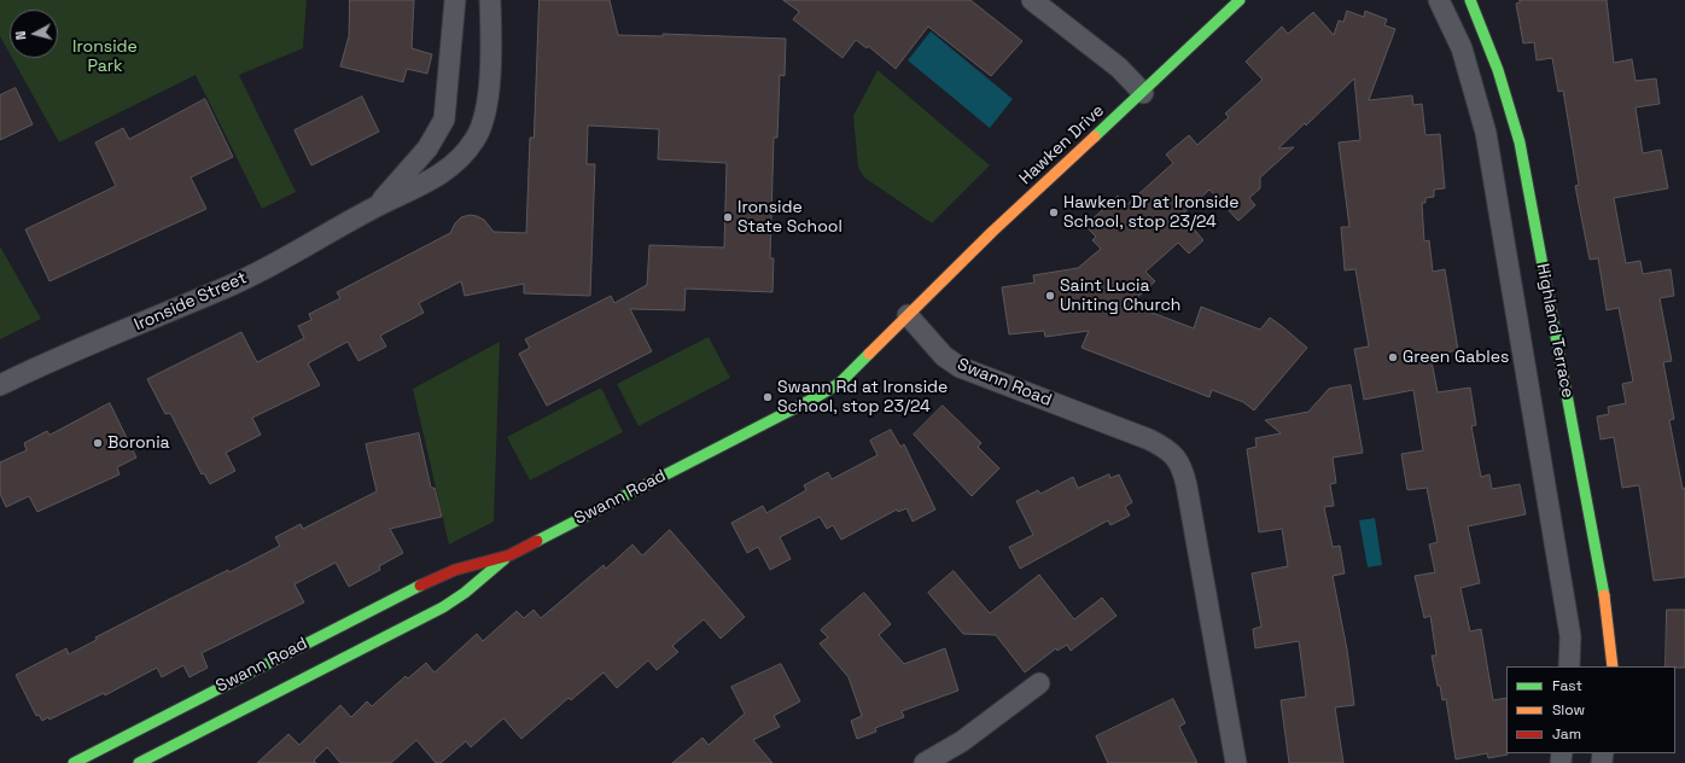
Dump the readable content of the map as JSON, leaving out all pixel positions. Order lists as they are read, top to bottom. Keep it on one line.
{"streets":{"main road":["Hawken Drive","Highland Terrace","Swann Road"],"street":["Ironside Street"]},"crossings":[["Hawken Drive","Swann Road"]],"parks":["Ironside Park"],"places":["Hawken Dr at Ironside School, stop 23/24","Ironside State School","Saint Lucia Uniting Church","Green Gables","Swann Rd at Ironside School, stop 23/24","Boronia"],"legend":["Fast","Slow","Jam"],"north":"left"}
